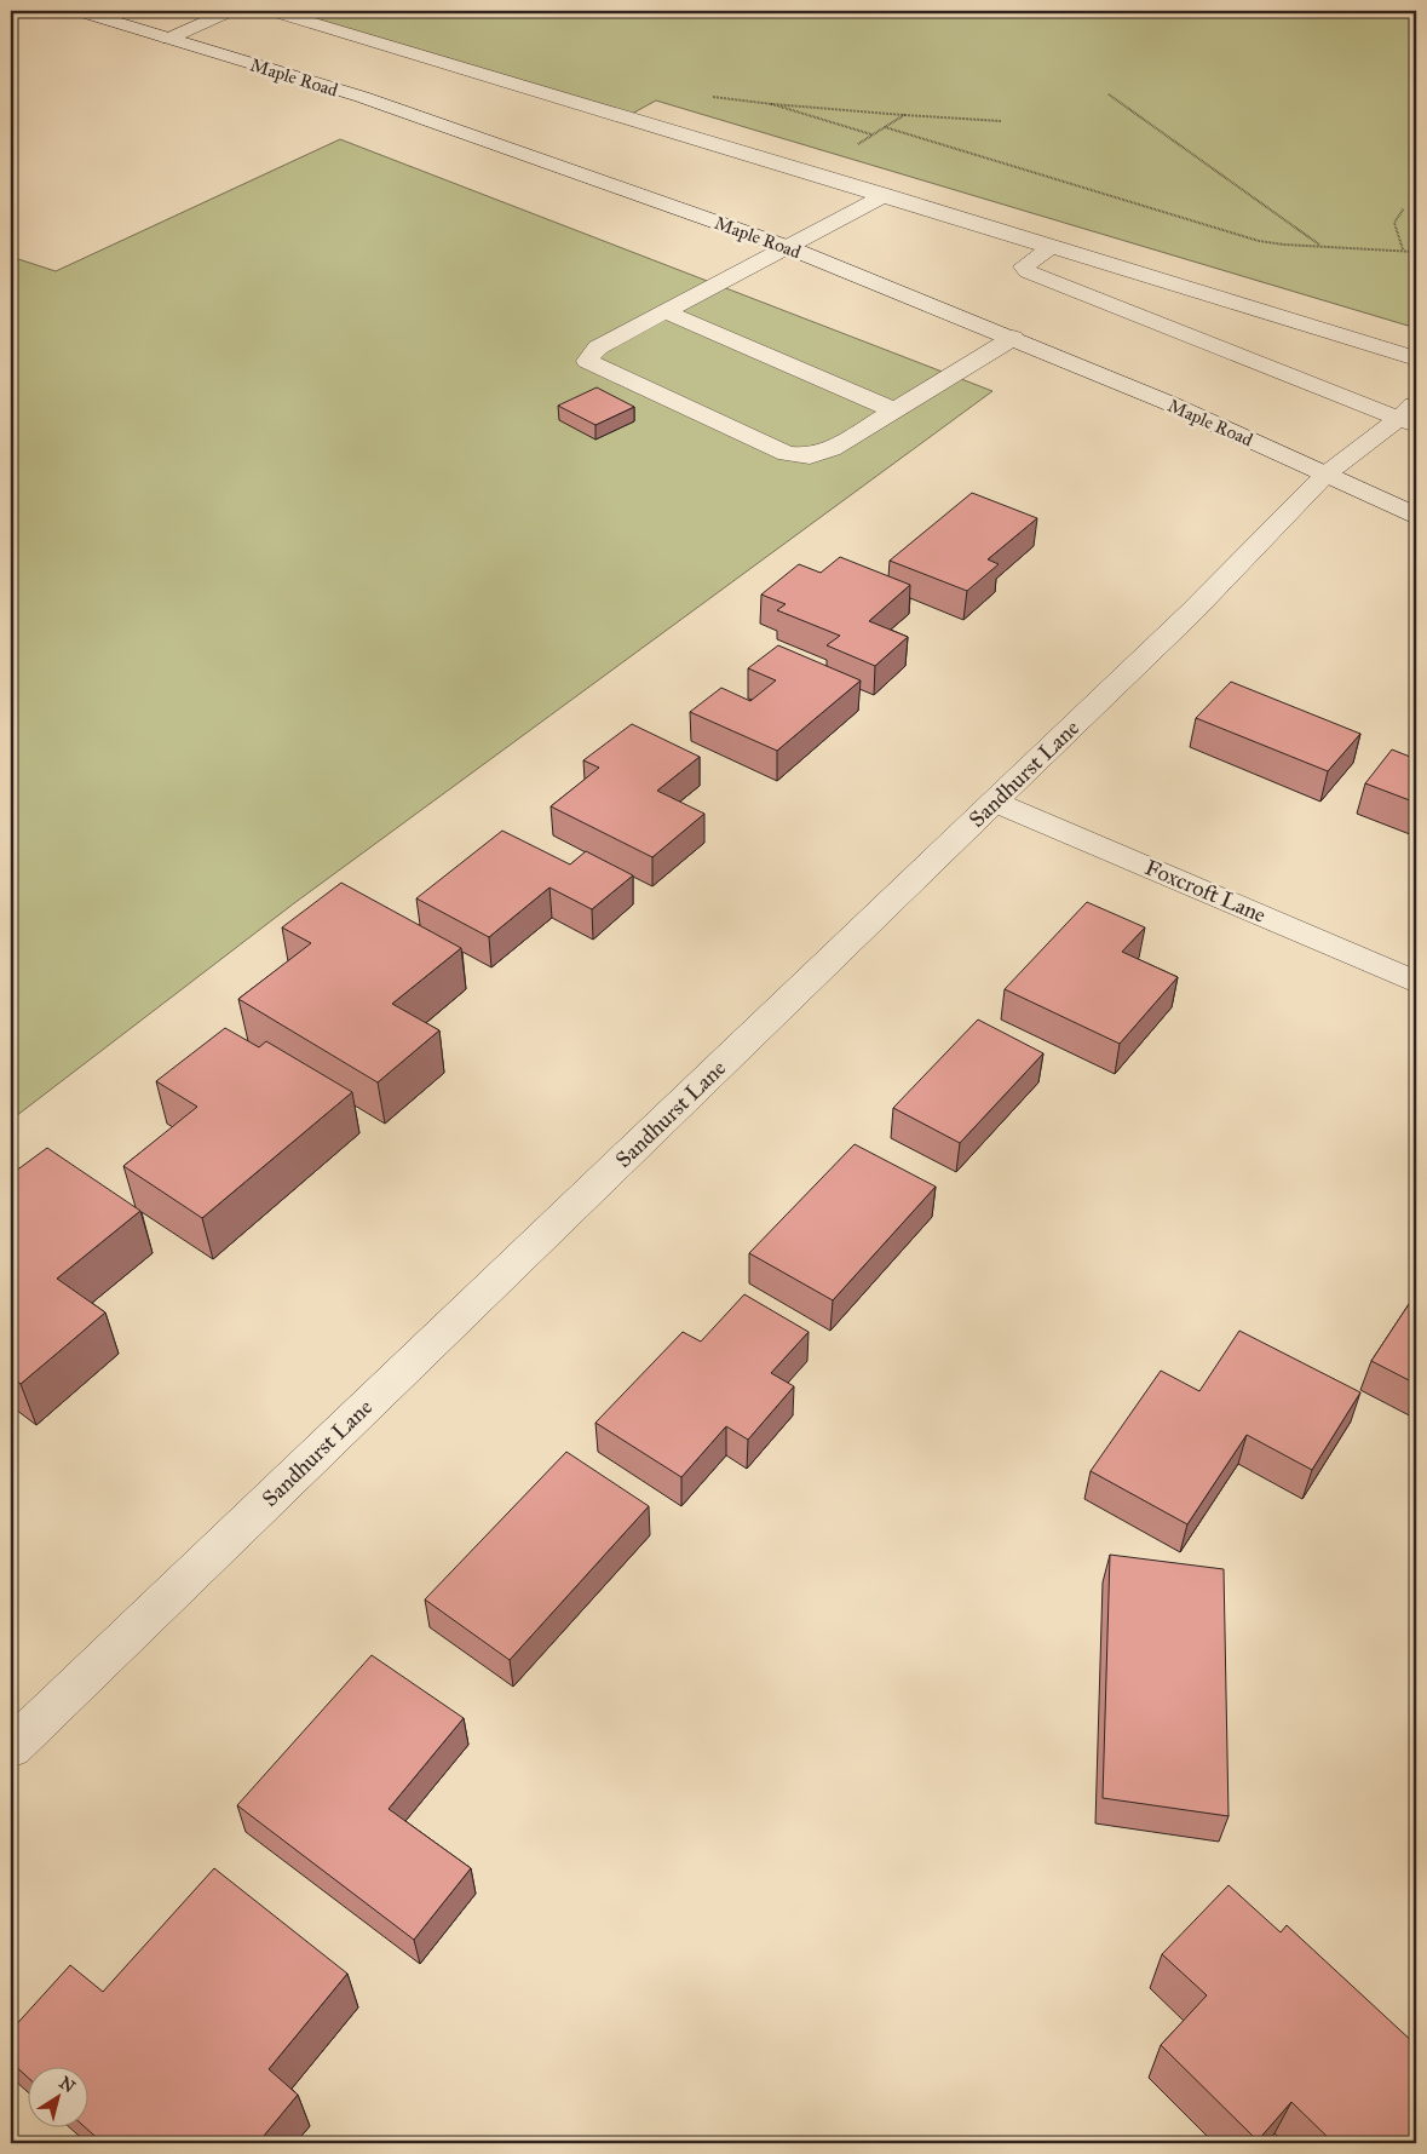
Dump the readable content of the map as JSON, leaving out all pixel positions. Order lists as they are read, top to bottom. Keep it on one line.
{"streets":{"street":["Maple Road","Sandhurst Lane","Foxcroft Lane"]},"crossings":[["Maple Road","Sandhurst Lane"],["Sandhurst Lane","Foxcroft Lane"]],"north":"top right"}
